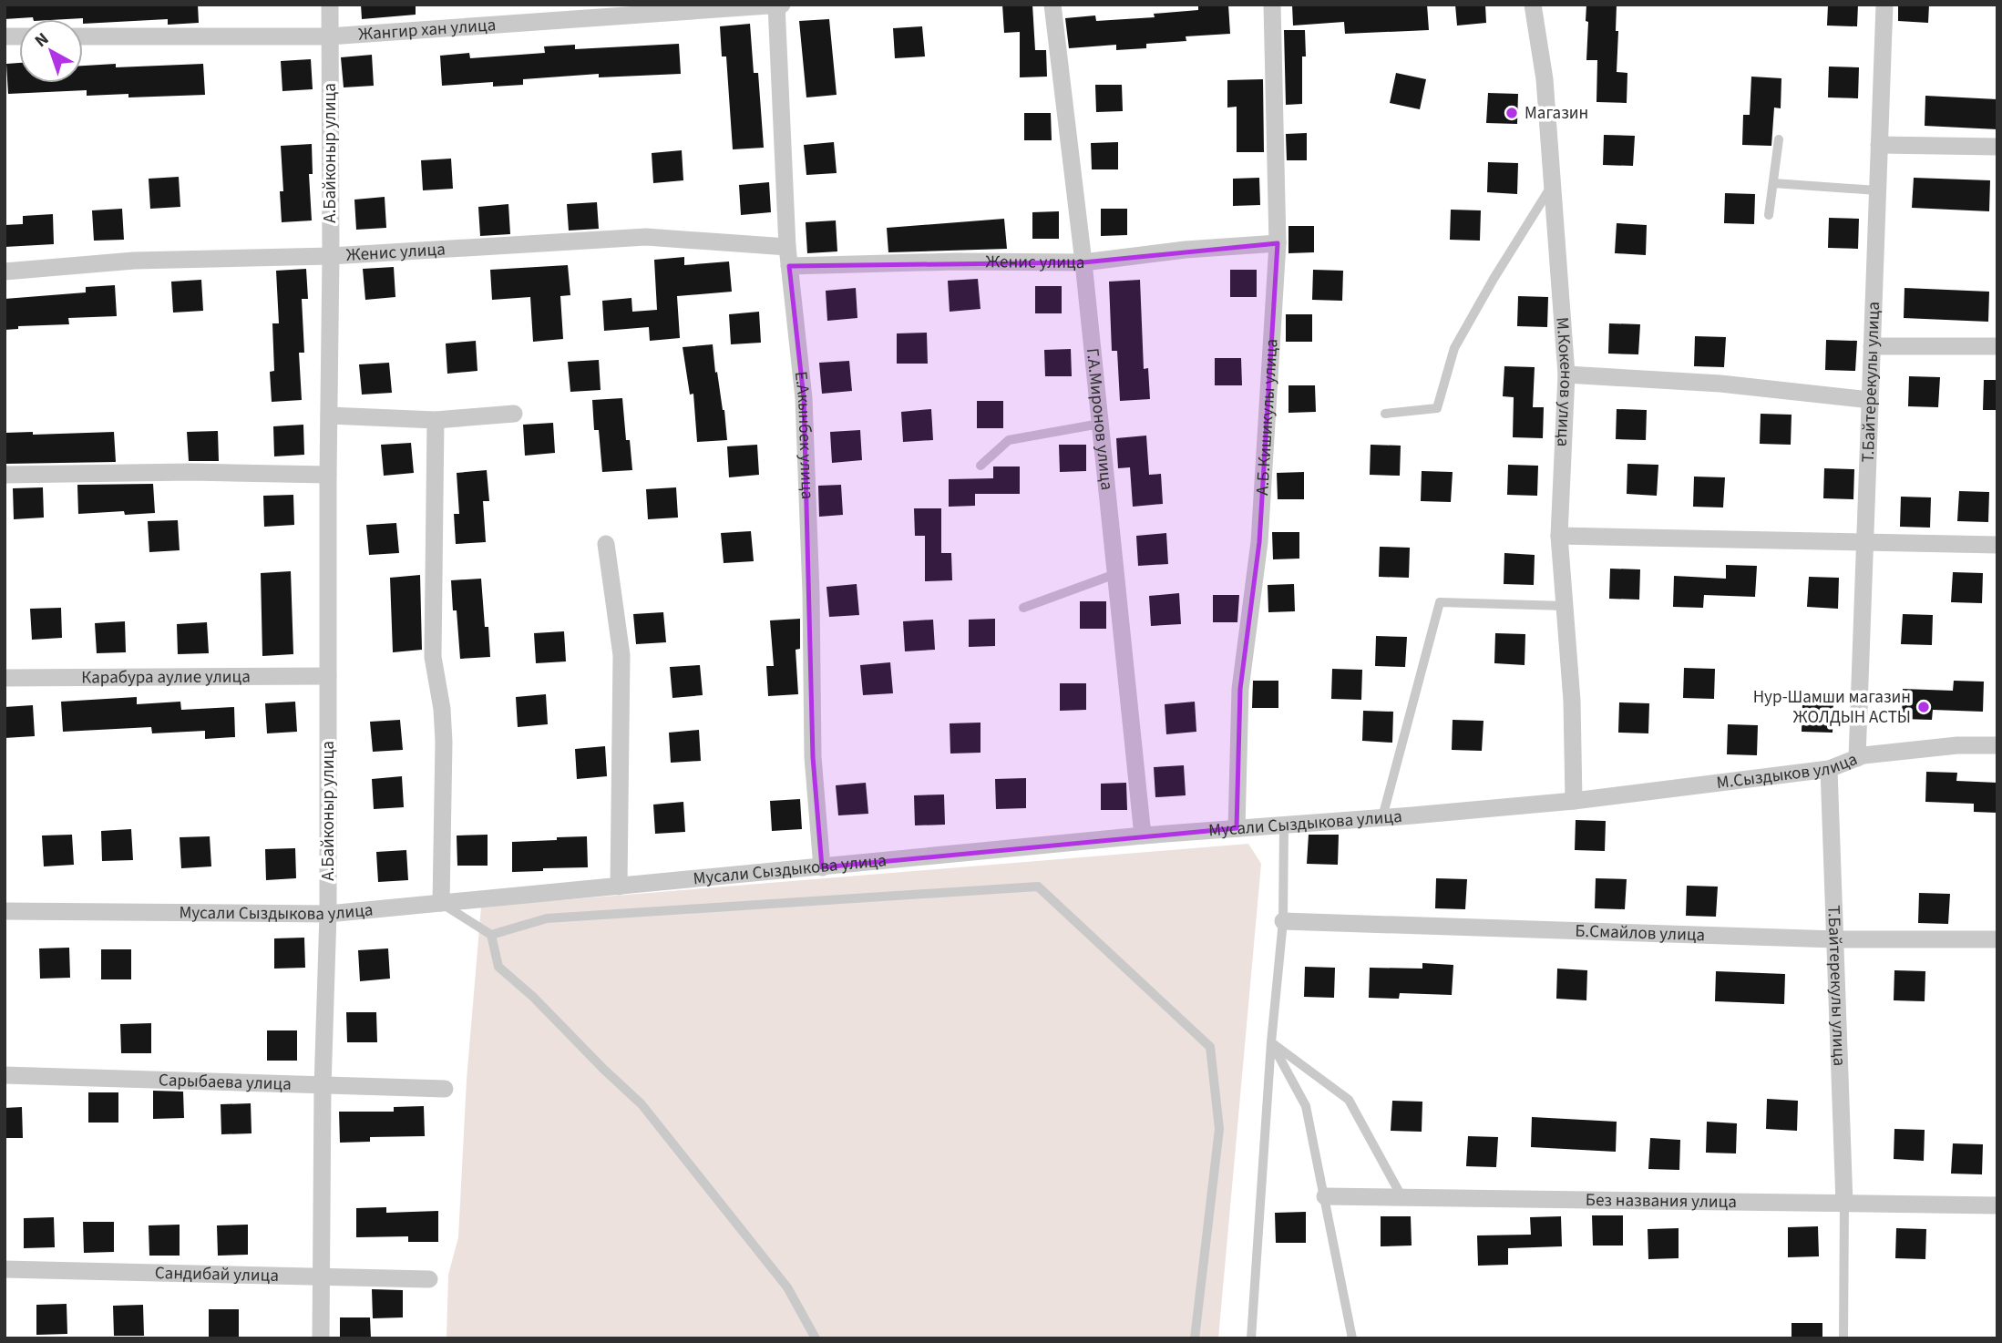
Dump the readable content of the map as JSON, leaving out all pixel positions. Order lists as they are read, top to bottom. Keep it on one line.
{"streets":{"street":["Жангир хан улица","А.Байконыр улица","Женис улица","Т.Байтерекулы улица","М.Кокенов улица","А.Б.Кишикулы улица","Г.А.Миронов улица","Е.Акынбек улица","Карабура аулие улица","М.Сыздыков улица","Мусали Сыздыкова улица","Б.Смайлов улица","Сарыбаева улица","Без названия улица","Сандибай улица"]},"crossings":[["Жангир хан улица","А.Байконыр улица"],["Жангир хан улица","Е.Акынбек улица"],["А.Байконыр улица","Женис улица"],["А.Байконыр улица","Карабура аулие улица"],["А.Байконыр улица","Мусали Сыздыкова улица"],["А.Байконыр улица","Сарыбаева улица"],["А.Байконыр улица","Сандибай улица"],["Женис улица","А.Б.Кишикулы улица"],["Женис улица","Г.А.Миронов улица"],["Женис улица","Е.Акынбек улица"],["Т.Байтерекулы улица","М.Сыздыков улица"],["Т.Байтерекулы улица","Б.Смайлов улица"],["Т.Байтерекулы улица","Без названия улица"],["М.Кокенов улица","М.Сыздыков улица"],["М.Кокенов улица","Мусали Сыздыкова улица"],["А.Б.Кишикулы улица","Мусали Сыздыкова улица"],["Г.А.Миронов улица","Мусали Сыздыкова улица"],["Е.Акынбек улица","Мусали Сыздыкова улица"],["М.Сыздыков улица","Мусали Сыздыкова улица"]],"places":["Магазин","Нур-Шамши магазин ЖОЛДЫН АСТЫ"],"north":"top left"}
